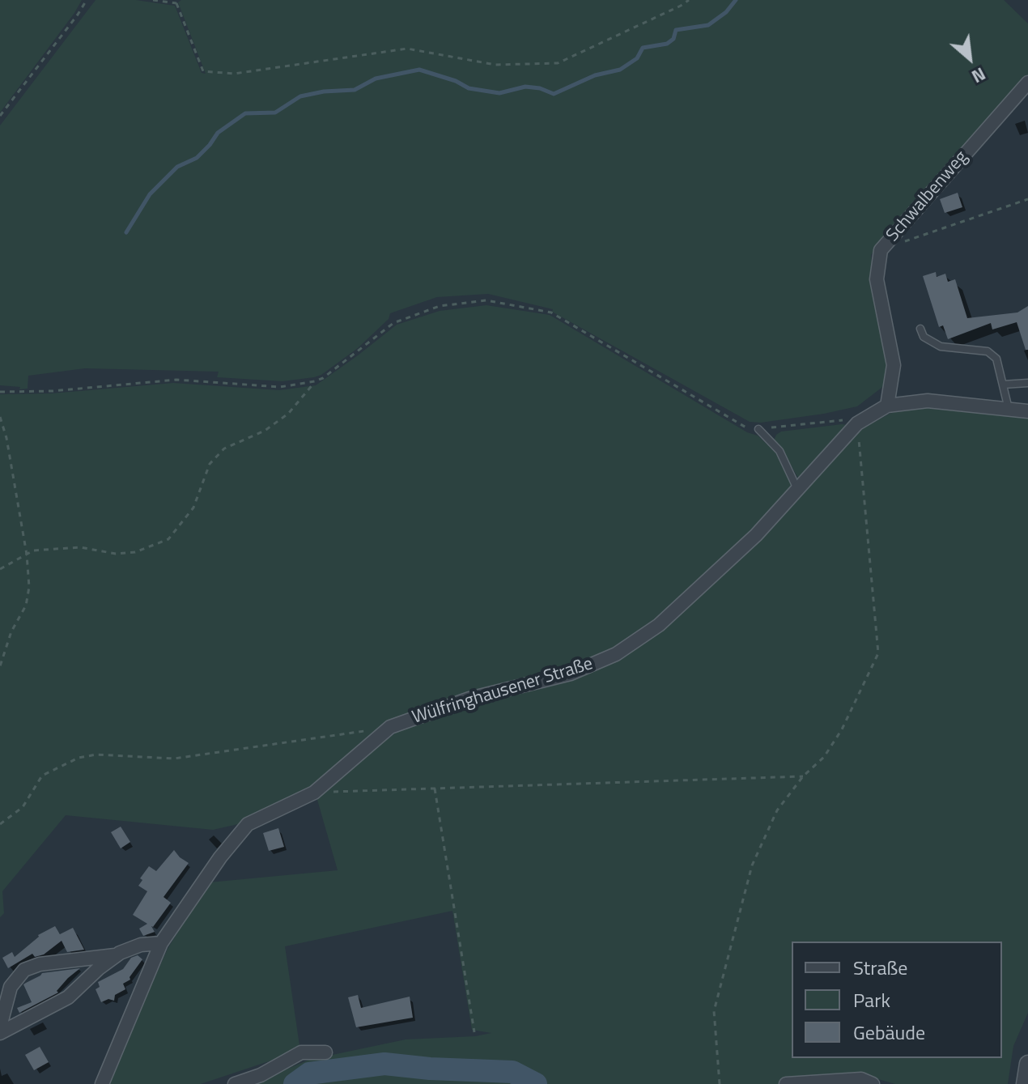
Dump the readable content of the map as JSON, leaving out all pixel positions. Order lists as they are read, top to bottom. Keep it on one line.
{"streets":{"street":["Schwalbenweg","Wülfringhausener Straße"]},"crossings":[["Schwalbenweg","Wülfringhausener Straße"]],"legend":["Straße","Park","Gebäude"],"north":"bottom right"}
